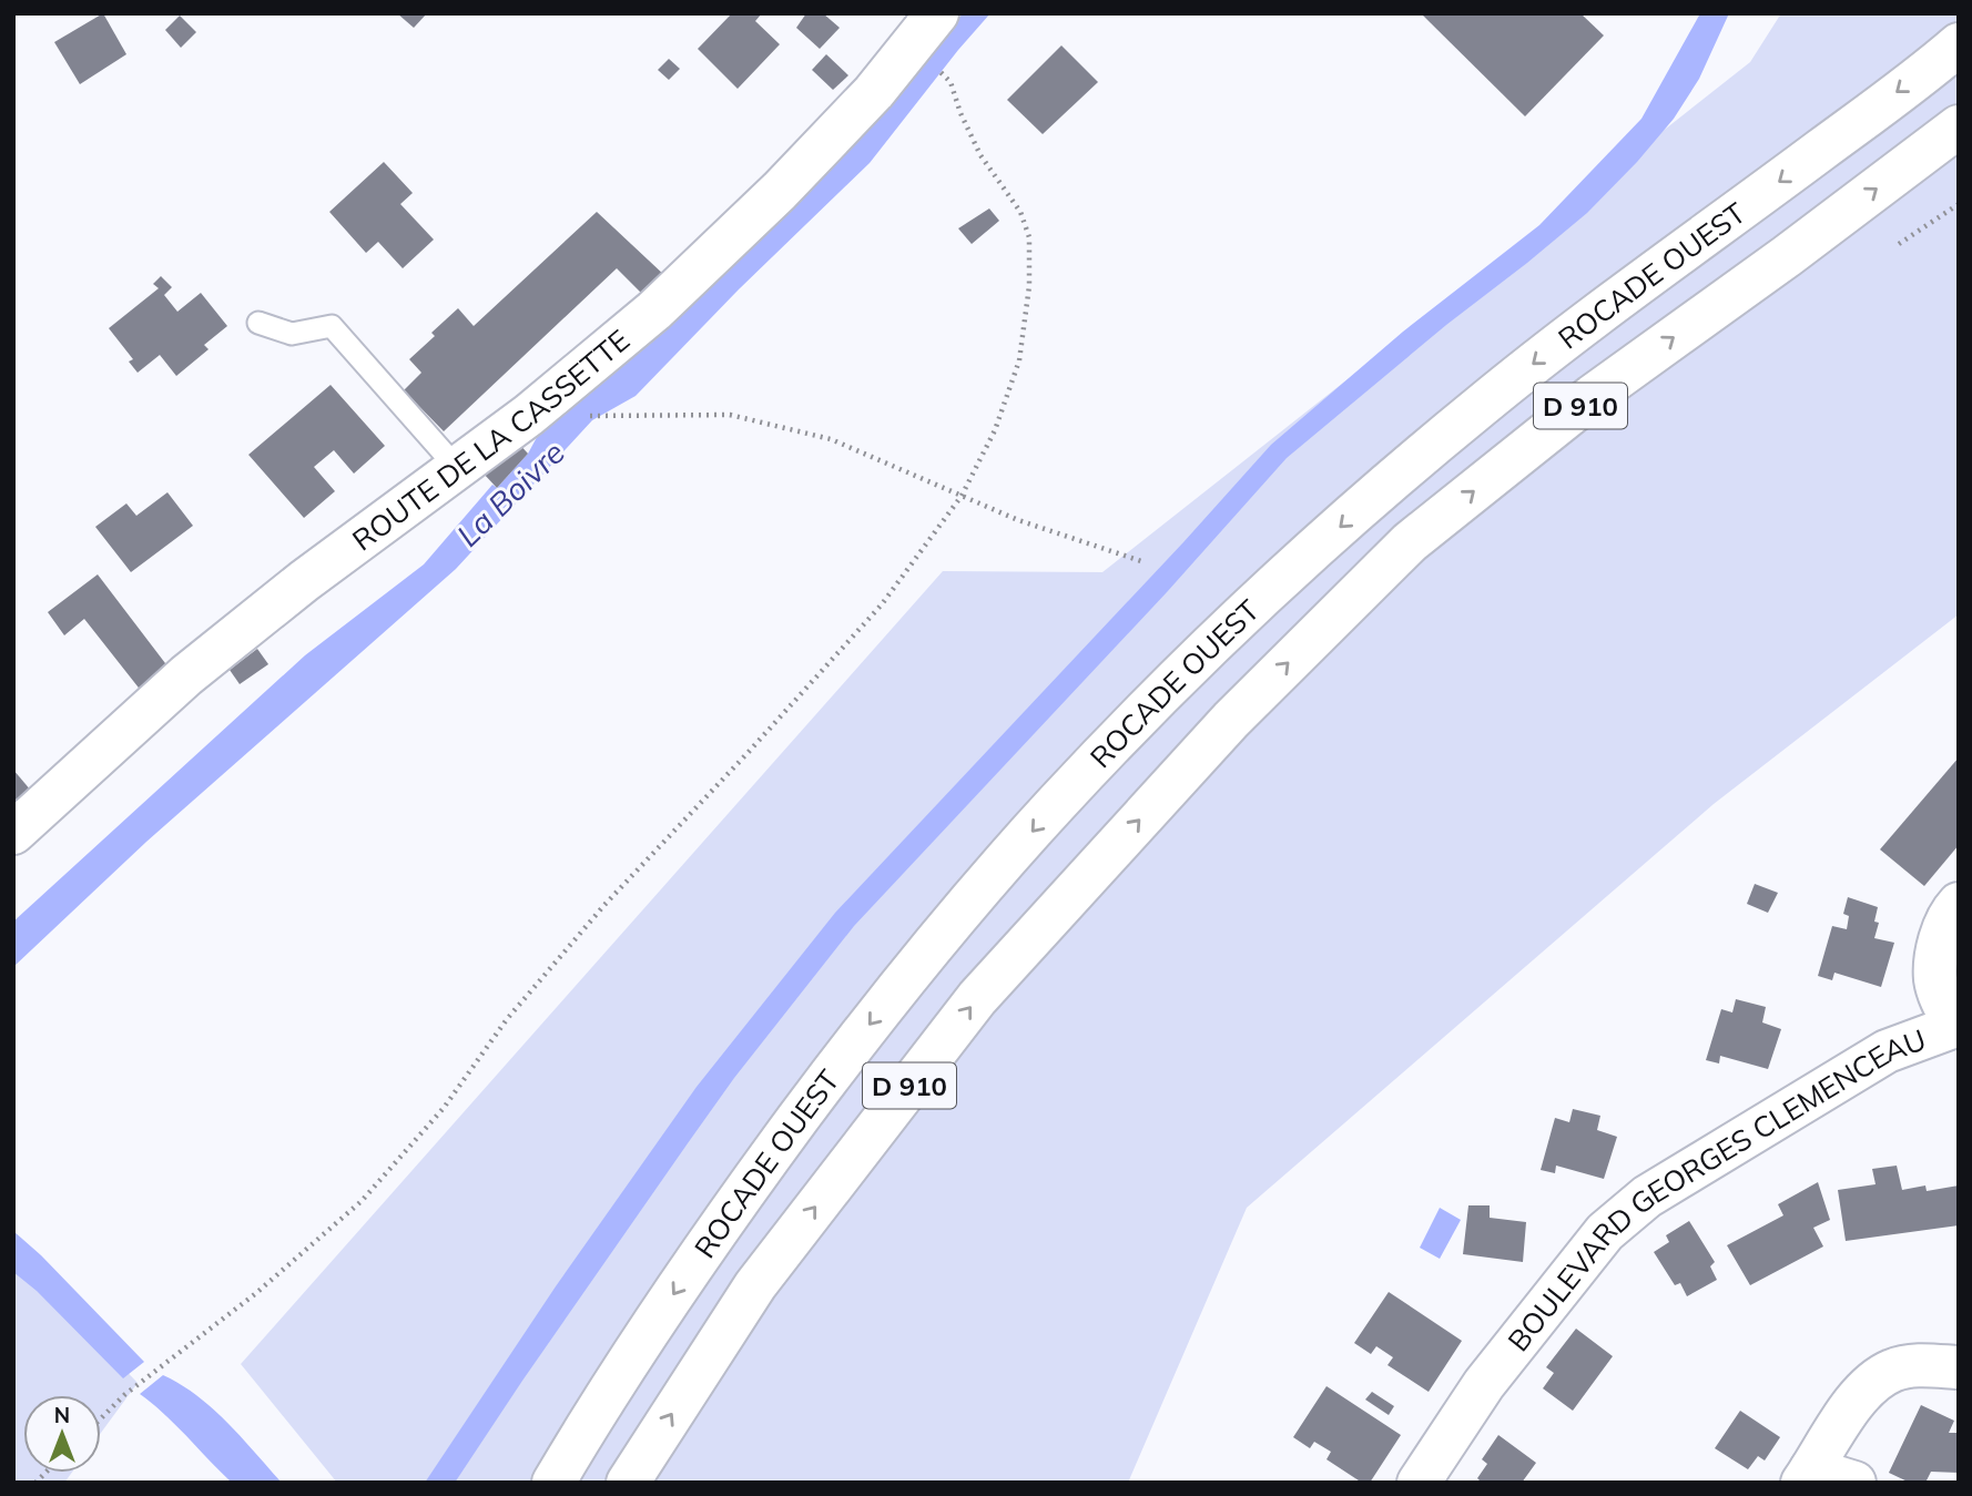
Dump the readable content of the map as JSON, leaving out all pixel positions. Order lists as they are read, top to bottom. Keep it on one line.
{"streets":{"main road":["ROCADE OUEST","D 910","ROUTE DE LA CASSETTE","BOULEVARD GEORGES CLEMENCEAU"]},"water":["La Boivre"],"north":"top"}
